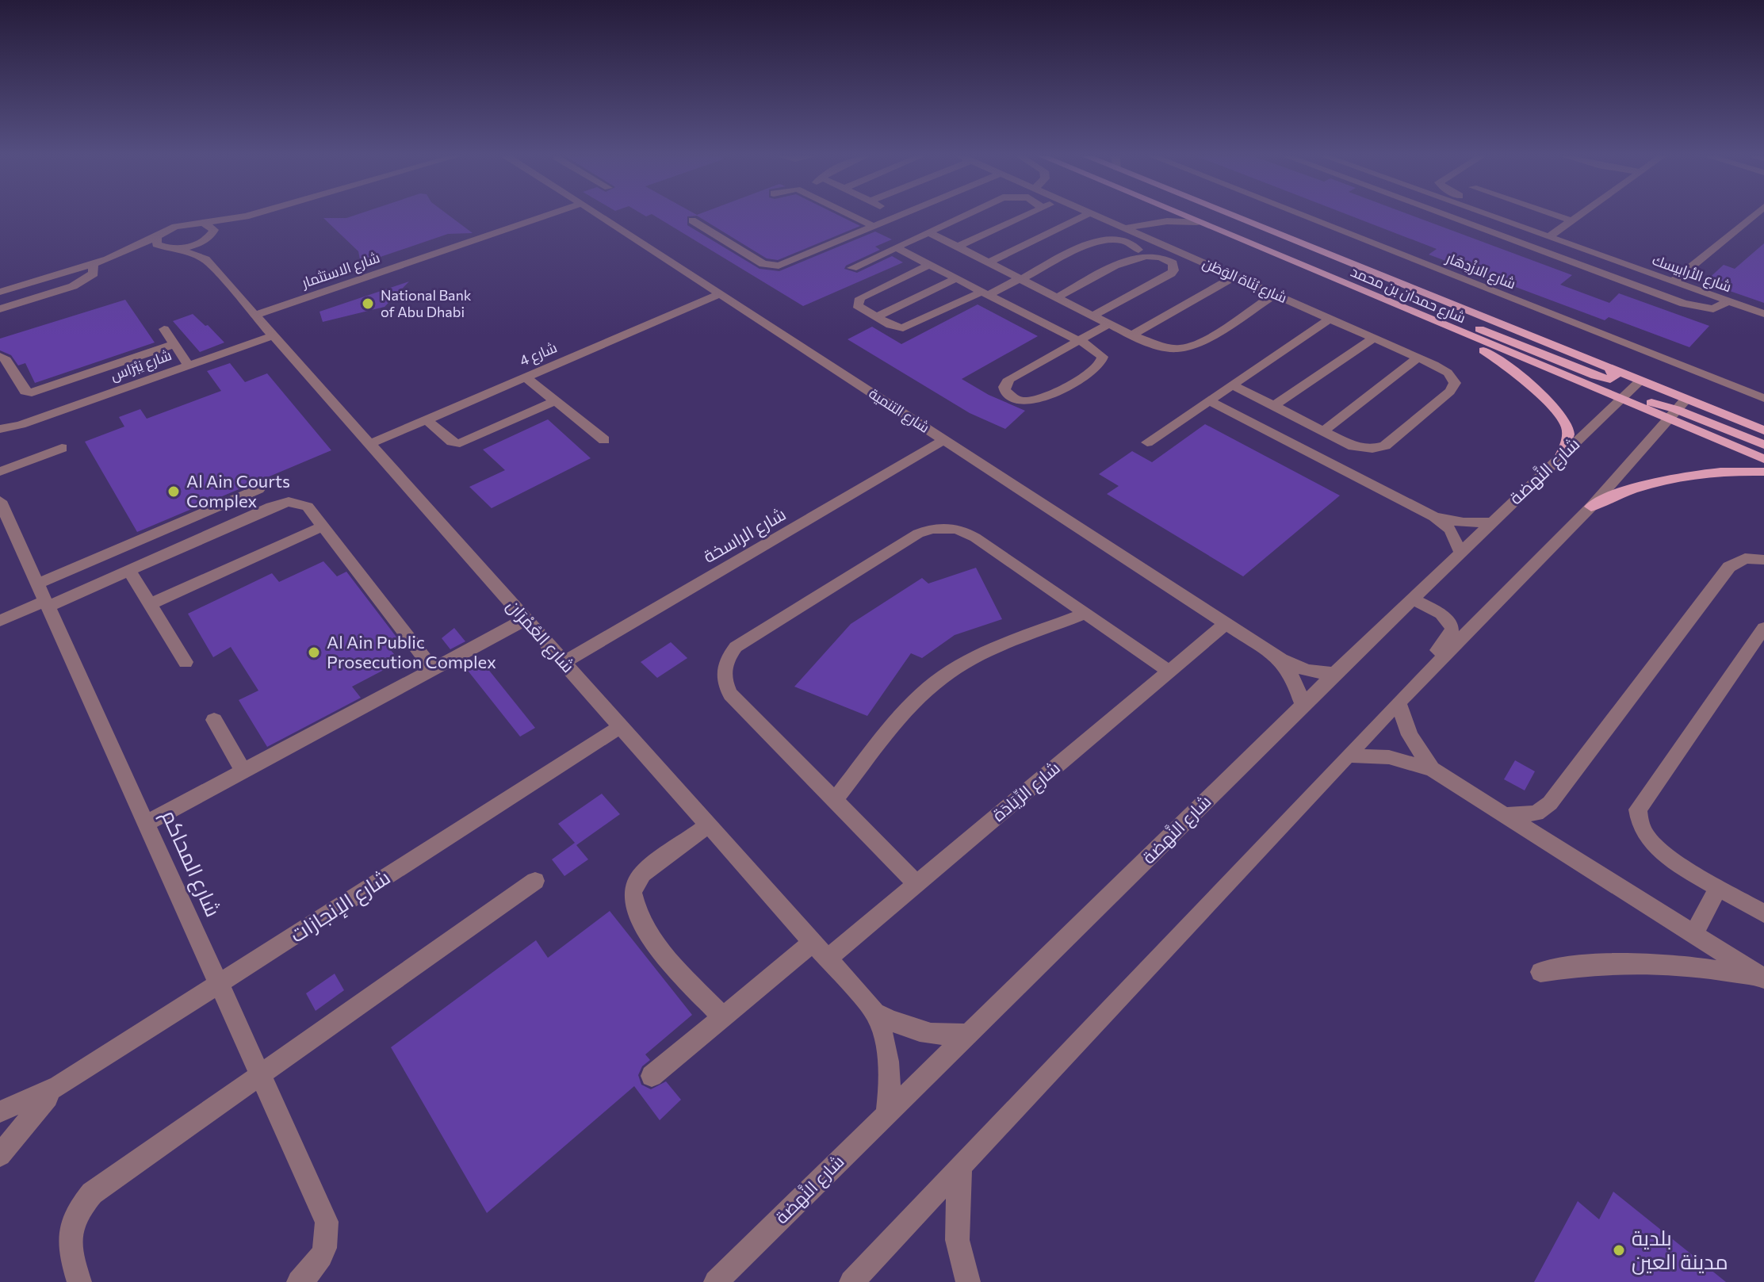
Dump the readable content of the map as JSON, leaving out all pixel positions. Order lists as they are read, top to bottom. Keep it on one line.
{"streets":{"main road":["شارع حمدان بن محمد"],"street":["شارع الاستثمار","شارع الازْدِهَار","شارع الأرابيسك","شارع بُنَاة الوَطَن","شارع 4","شارع نِبْرَاس","شارع التنمية","شارع النَّهضة","شارع الراسخة","شارع العُمْرَان","شارع الرِّيَادَة","شارع المحاكم","شارع الإنجازات"]},"crossings":[["شارع الاستثمار","شارع العُمْرَان"],["شارع حمدان بن محمد","شارع النَّهضة"],["شارع 4","شارع التنمية"],["شارع 4","شارع العُمْرَان"],["شارع نِبْرَاس","شارع العُمْرَان"],["شارع التنمية","شارع النَّهضة"],["شارع التنمية","شارع الراسخة"],["شارع التنمية","شارع الرِّيَادَة"],["شارع النَّهضة","شارع العُمْرَان"],["شارع الراسخة","شارع العُمْرَان"],["شارع العُمْرَان","شارع الرِّيَادَة"],["شارع العُمْرَان","شارع الإنجازات"],["شارع المحاكم","شارع الإنجازات"]],"places":["National Bank of Abu Dhabi","Al Ain Courts Complex","Al Ain Public Prosecution Complex","بلدية مدينة العين"]}
